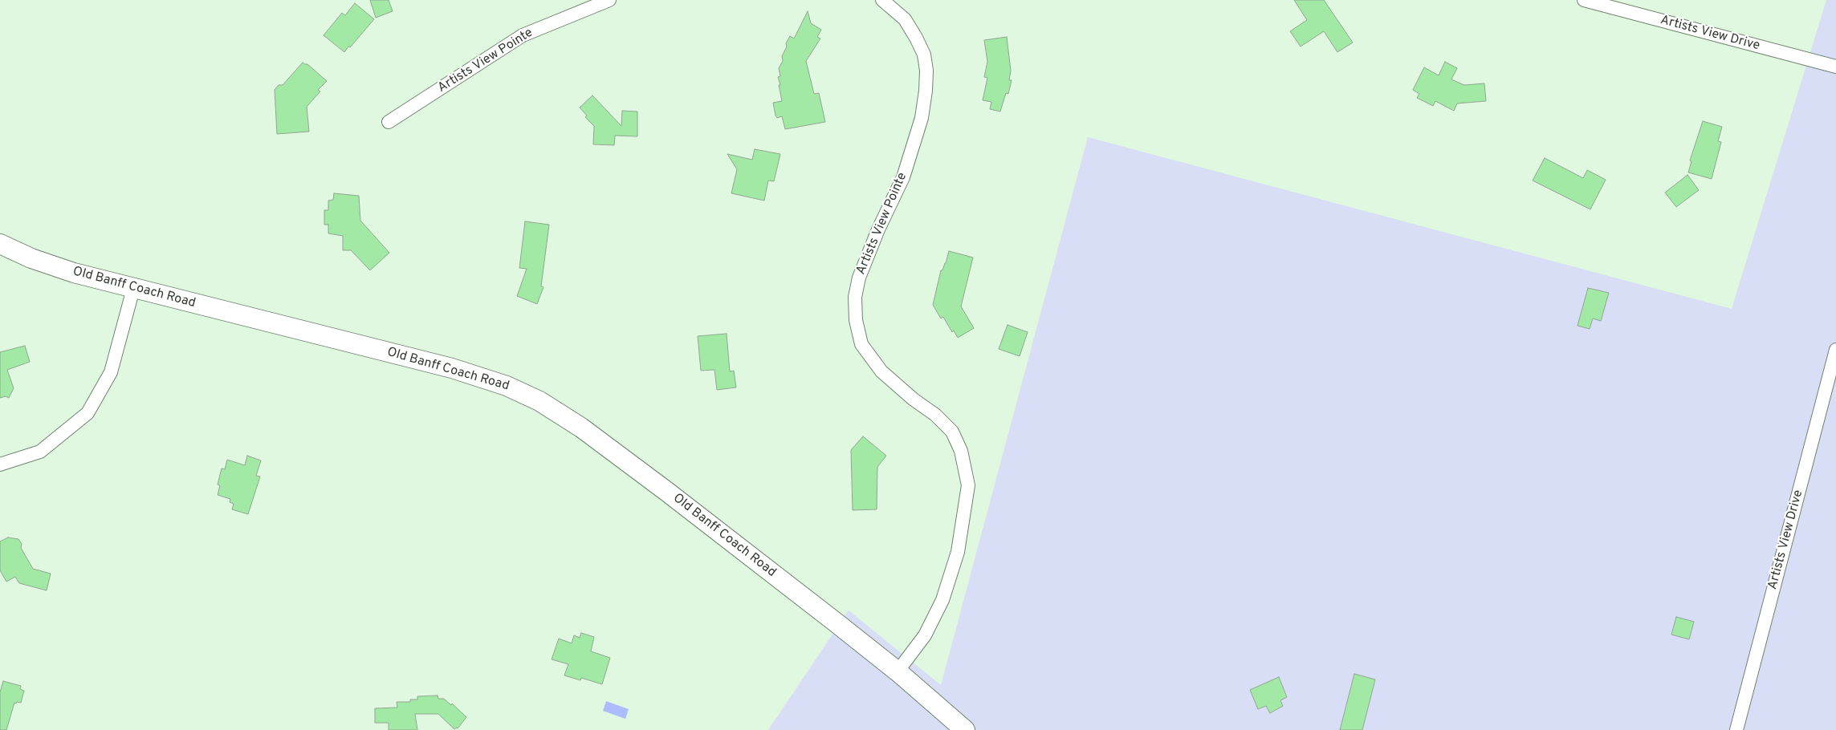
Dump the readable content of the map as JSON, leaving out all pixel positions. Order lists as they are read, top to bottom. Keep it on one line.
{"streets":{"main road":["Old Banff Coach Road"],"street":["Artists View Drive","Artists View Pointe"]},"crossings":[["Artists View Pointe","Old Banff Coach Road"]]}
